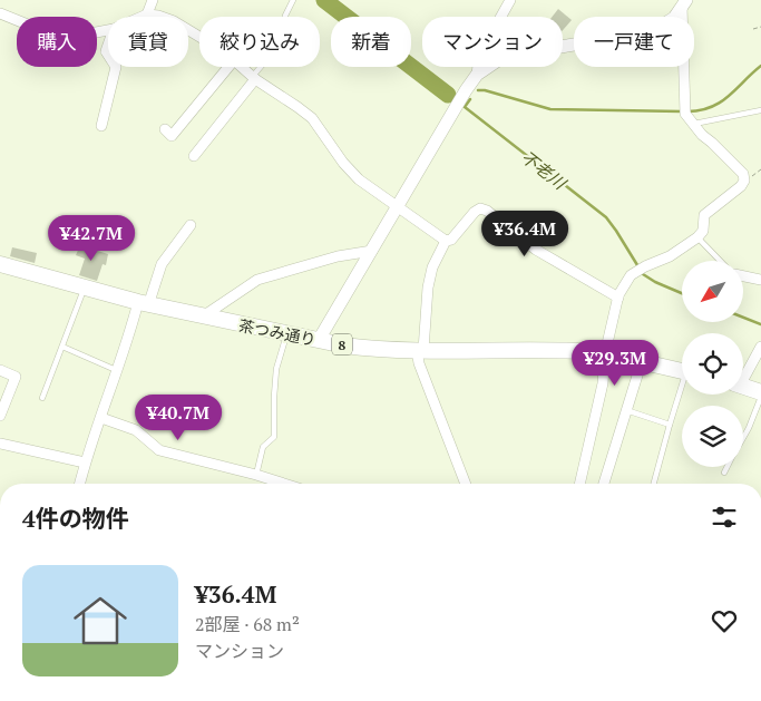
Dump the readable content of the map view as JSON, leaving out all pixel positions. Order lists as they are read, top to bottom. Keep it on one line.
{"streets":{"main road":["茶つみ通り","8"]},"water":["不老川"],"north":"bottom left","page":{"chip":["購入","賃貸","絞り込み","新着","マンション","一戸建て"],"price":["¥36.4M","¥42.7M","¥29.3M","¥40.7M"],"heading":"4件の物件","list":[{"name":"¥36.4M","note":"2部屋 · 68 m² · マンション"}]}}
